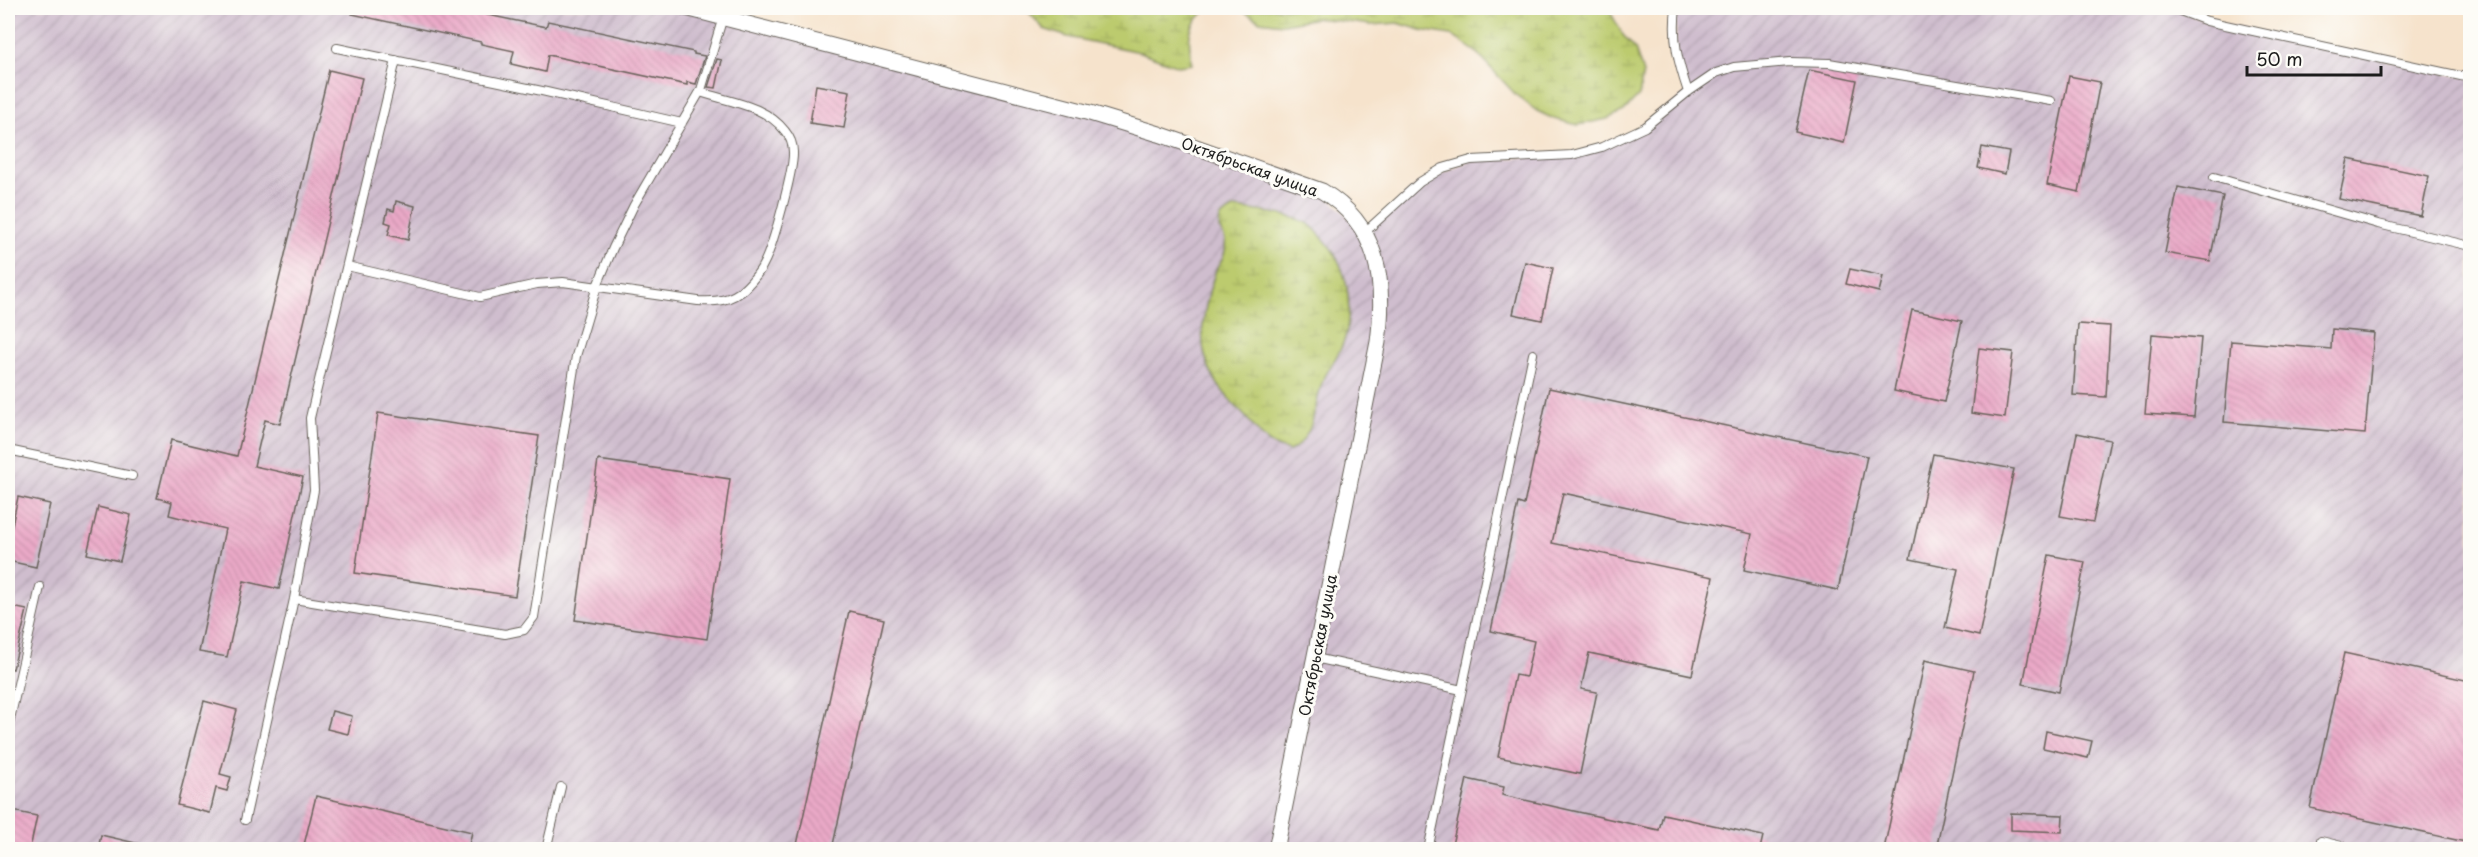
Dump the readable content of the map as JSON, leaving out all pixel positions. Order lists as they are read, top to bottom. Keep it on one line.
{"streets":{"street":["Октябрьская улица"]},"scale_bar":"50 m"}
